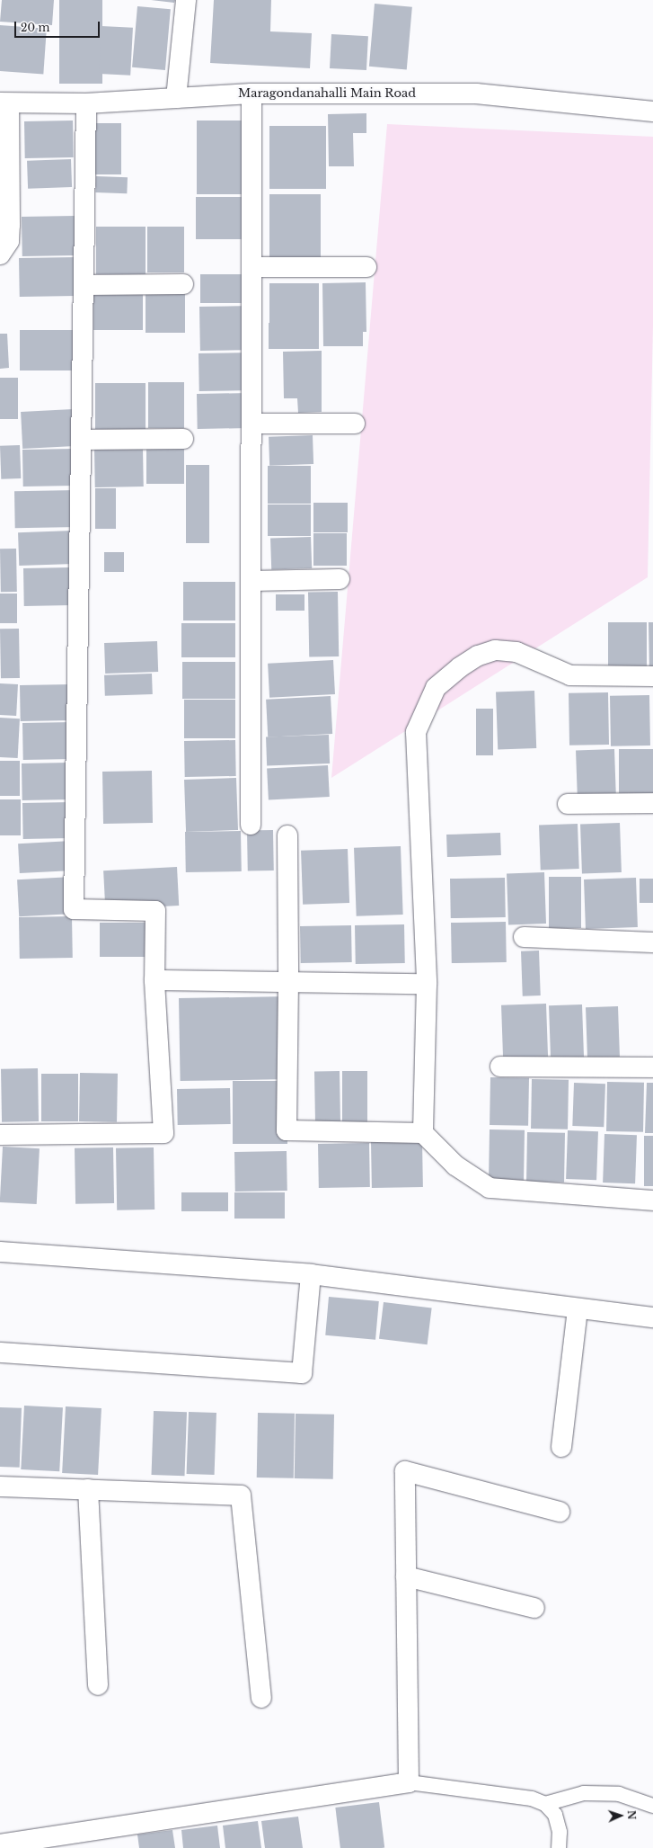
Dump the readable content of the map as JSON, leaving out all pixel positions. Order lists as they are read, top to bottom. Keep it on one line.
{"streets":{"street":["Maragondanahalli Main Road"]},"scale_bar":"20 m","north":"right"}
